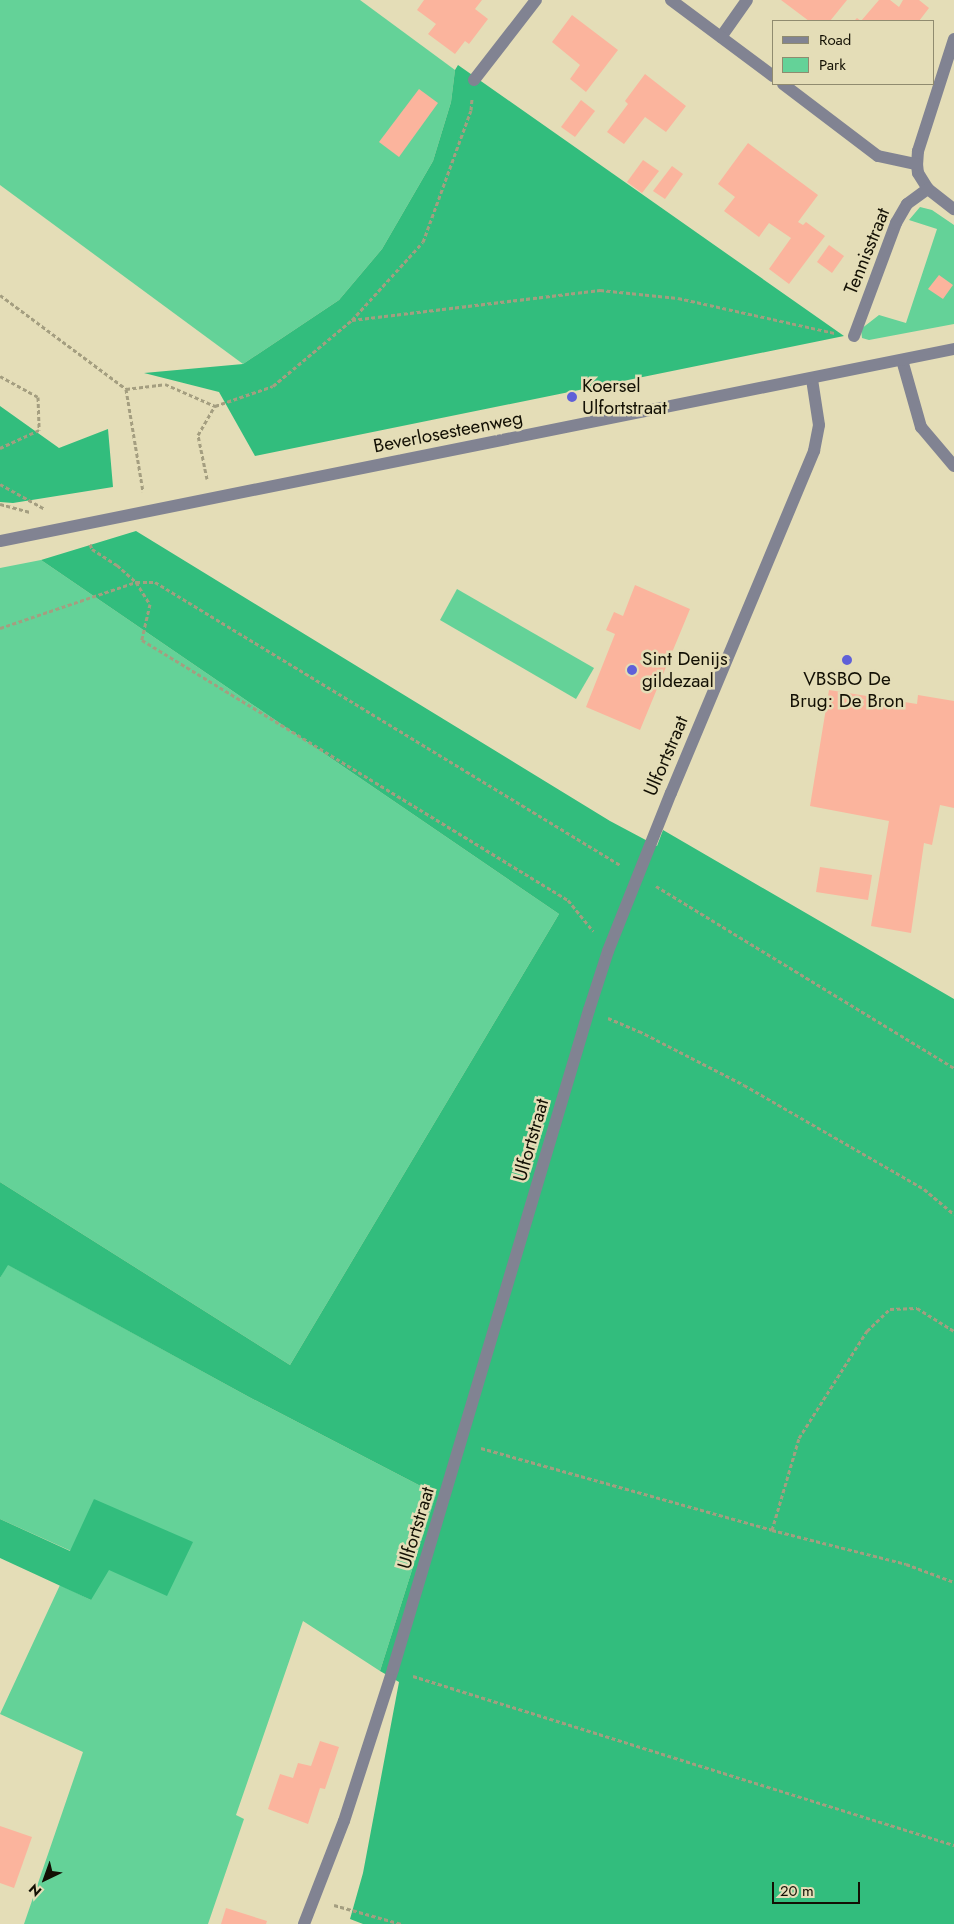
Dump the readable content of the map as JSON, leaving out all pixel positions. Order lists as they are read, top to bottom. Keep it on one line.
{"streets":{"street":["Tennisstraat","Beverlosesteenweg","Ulfortstraat"]},"crossings":[["Beverlosesteenweg","Ulfortstraat"]],"places":["Koersel Ulfortstraat","VBSBO De Brug: De Bron","Sint Denijs gildezaal"],"legend":["Road","Park"],"scale_bar":"20 m","north":"bottom left"}
